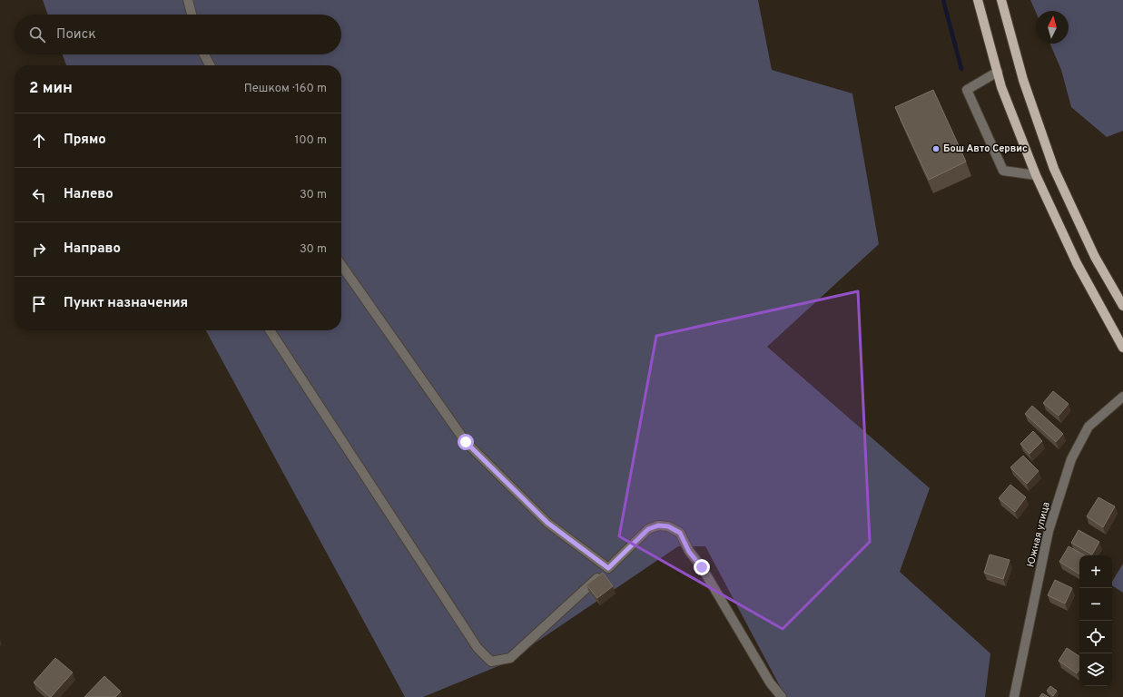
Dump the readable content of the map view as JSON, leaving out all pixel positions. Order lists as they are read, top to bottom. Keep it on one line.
{"streets":{"street":["Южная улица"]},"places":["Бош Авто Сервис"],"north":"top","page":{"search":"Поиск","heading":["2 мин","Пешком · 160 m"],"list":[["Прямо","100 m"],["Налево","30 m"],["Направо","30 m"],"Пункт назначения"],"map_buttons":["+","−"]}}
